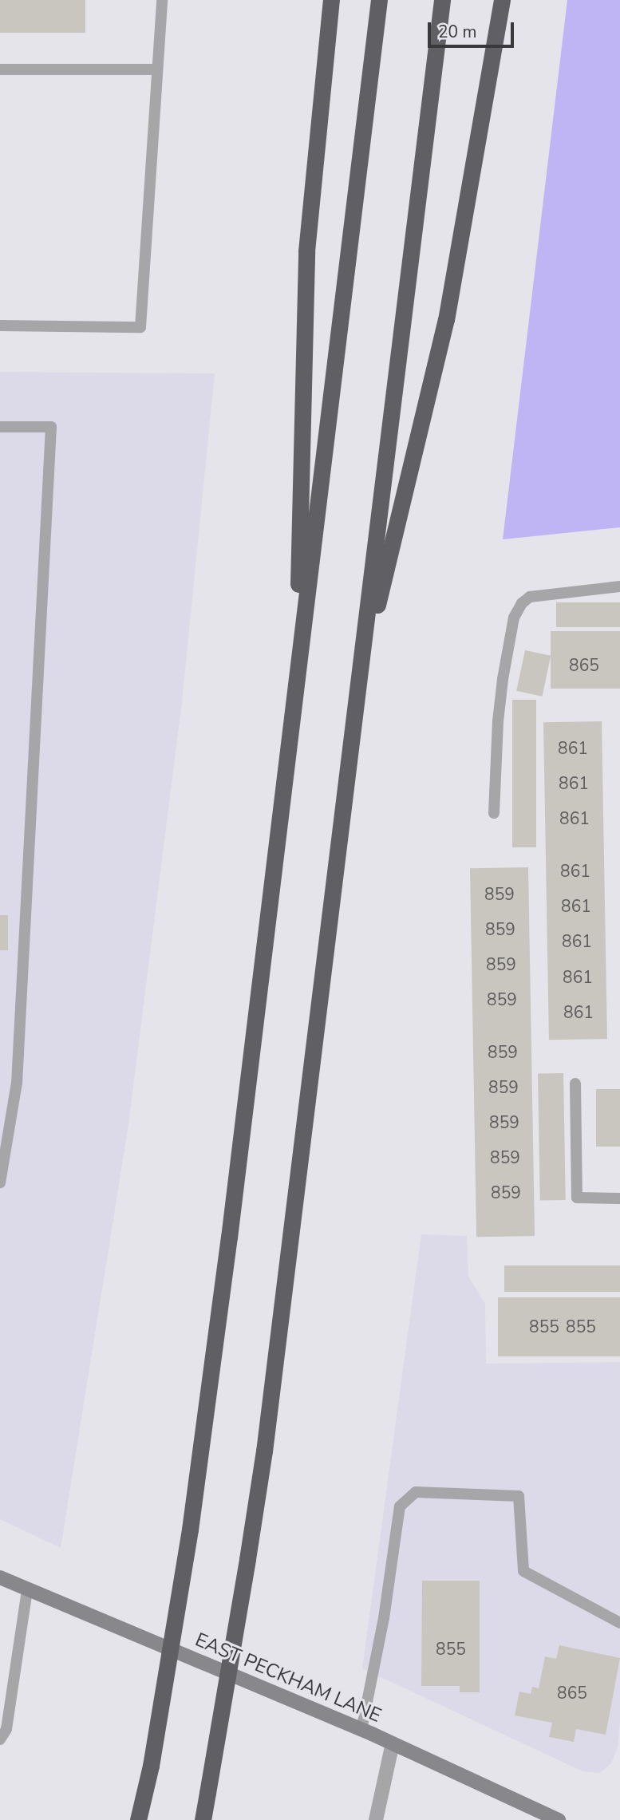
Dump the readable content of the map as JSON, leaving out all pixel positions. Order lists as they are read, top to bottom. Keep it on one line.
{"streets":{"street":["EAST PECKHAM LANE"]},"house_numbers":["865","861","861","861","861","859","861","859","861","859","861","859","861","859","859","859","859","859","855","855","855","865"],"scale_bar":"20 m"}
